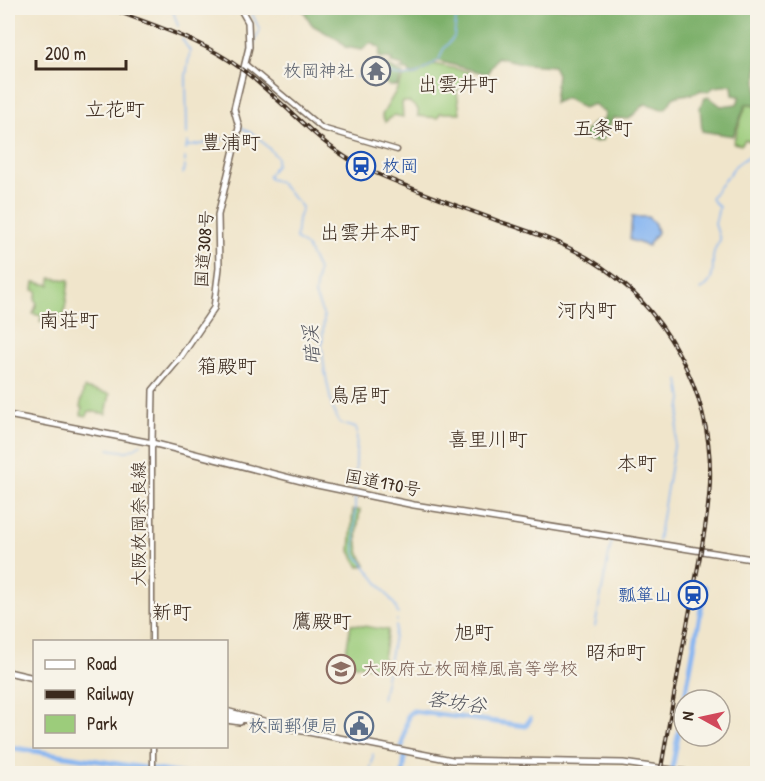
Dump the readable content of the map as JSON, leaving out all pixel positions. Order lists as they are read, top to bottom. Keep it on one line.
{"streets":{"highway":["国道308号","国道170号"],"main road":["大阪枚岡奈良線"]},"crossings":[["国道308号","国道170号"],["国道308号","大阪枚岡奈良線"],["国道170号","大阪枚岡奈良線"]],"districts":["出雲井町","立花町","五条町","豊浦町","出雲井本町","河内町","南荘町","箱殿町","鳥居町","喜里川町","本町","新町","鷹殿町","旭町","昭和町"],"water":["暗渓","客坊谷"],"places":{"temple":["枚岡神社"],"station":["枚岡","瓢箪山"],"school or university":["大阪府立枚岡樟風高等学校"],"public building":["枚岡郵便局"]},"legend":["Road","Railway","Park"],"scale_bar":"200 m","north":"left"}
